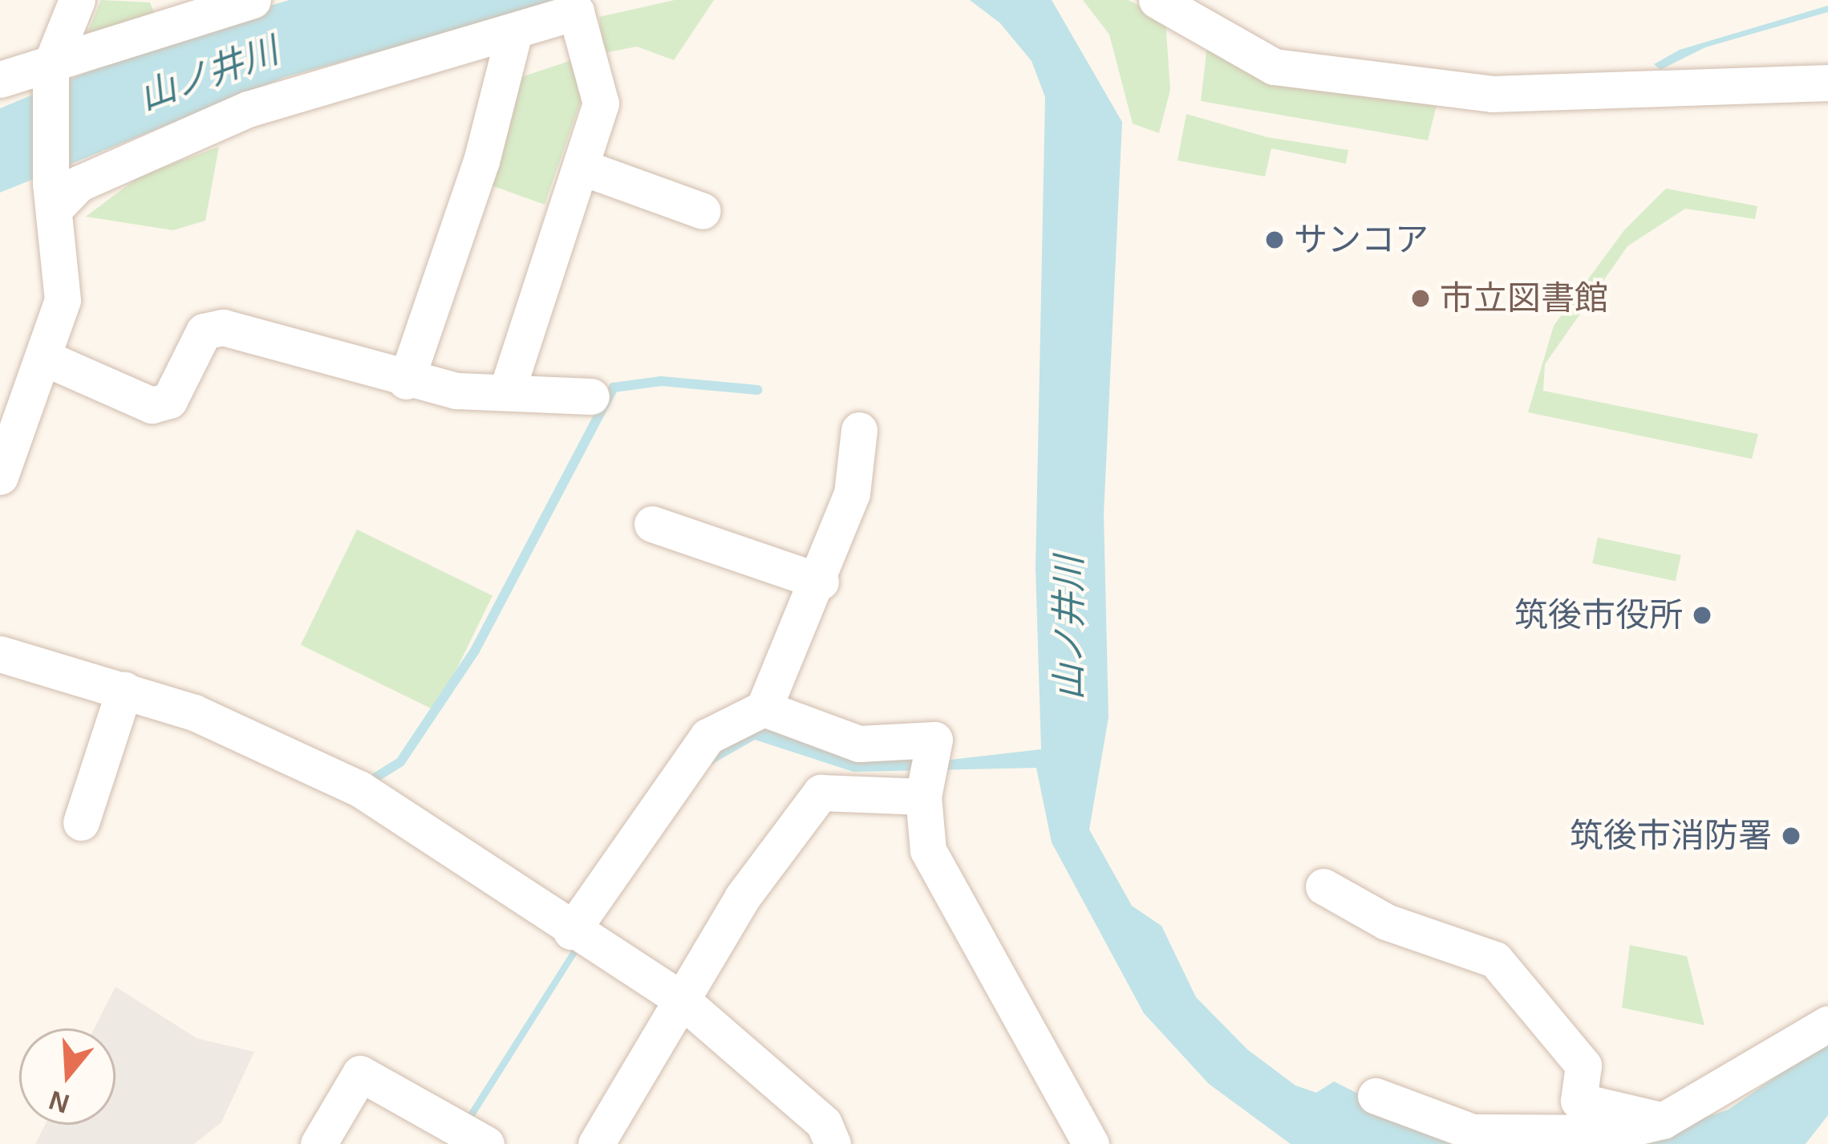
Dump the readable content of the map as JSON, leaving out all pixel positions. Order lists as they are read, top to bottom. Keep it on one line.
{"water":["山ノ井川"],"places":["サンコア","市立図書館","筑後市役所","筑後市消防署"],"north":"bottom"}
